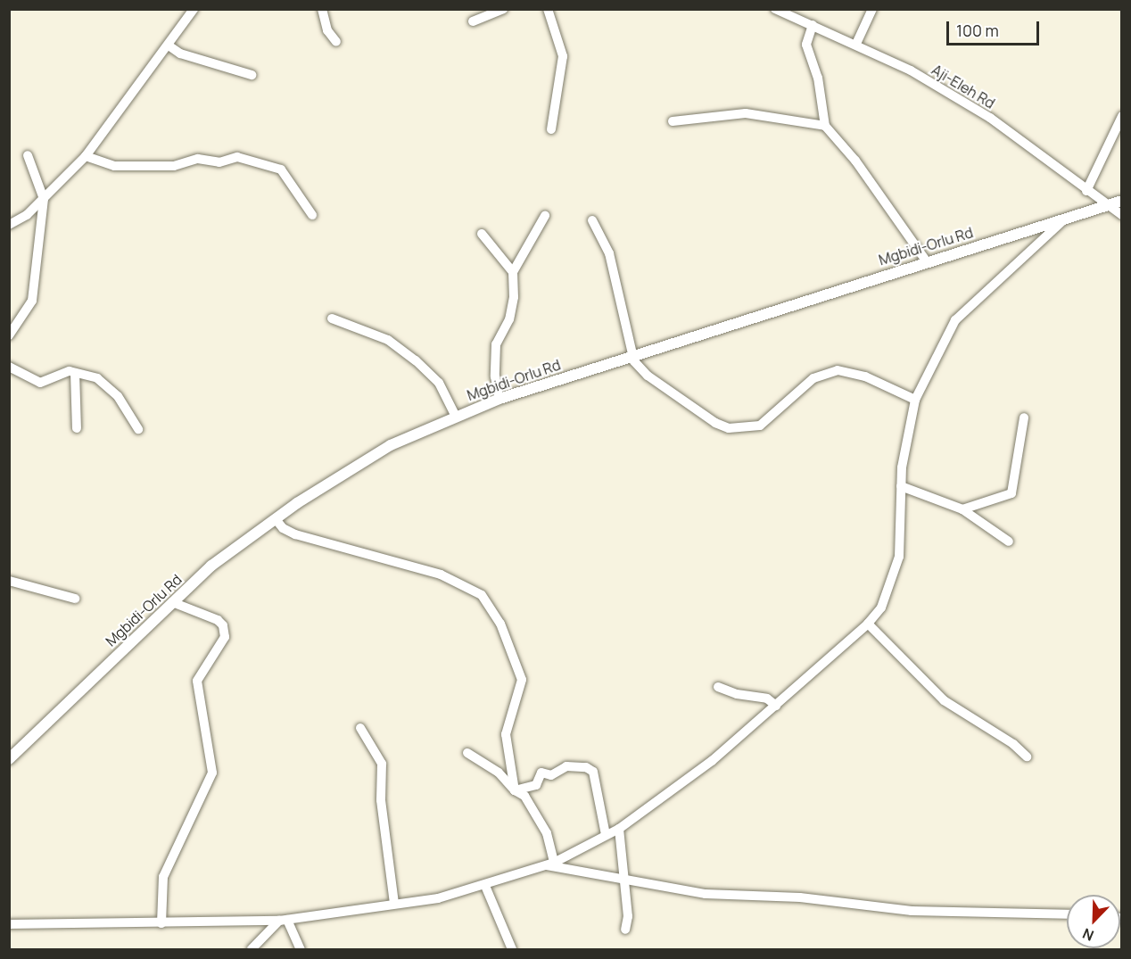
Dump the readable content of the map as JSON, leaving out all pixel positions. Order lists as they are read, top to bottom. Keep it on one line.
{"streets":{"main road":["Mgbidi-Orlu Rd"],"street":["Aji-Eleh Rd"]},"crossings":[["Aji-Eleh Rd","Mgbidi-Orlu Rd"]],"scale_bar":"100 m","north":"bottom left"}
